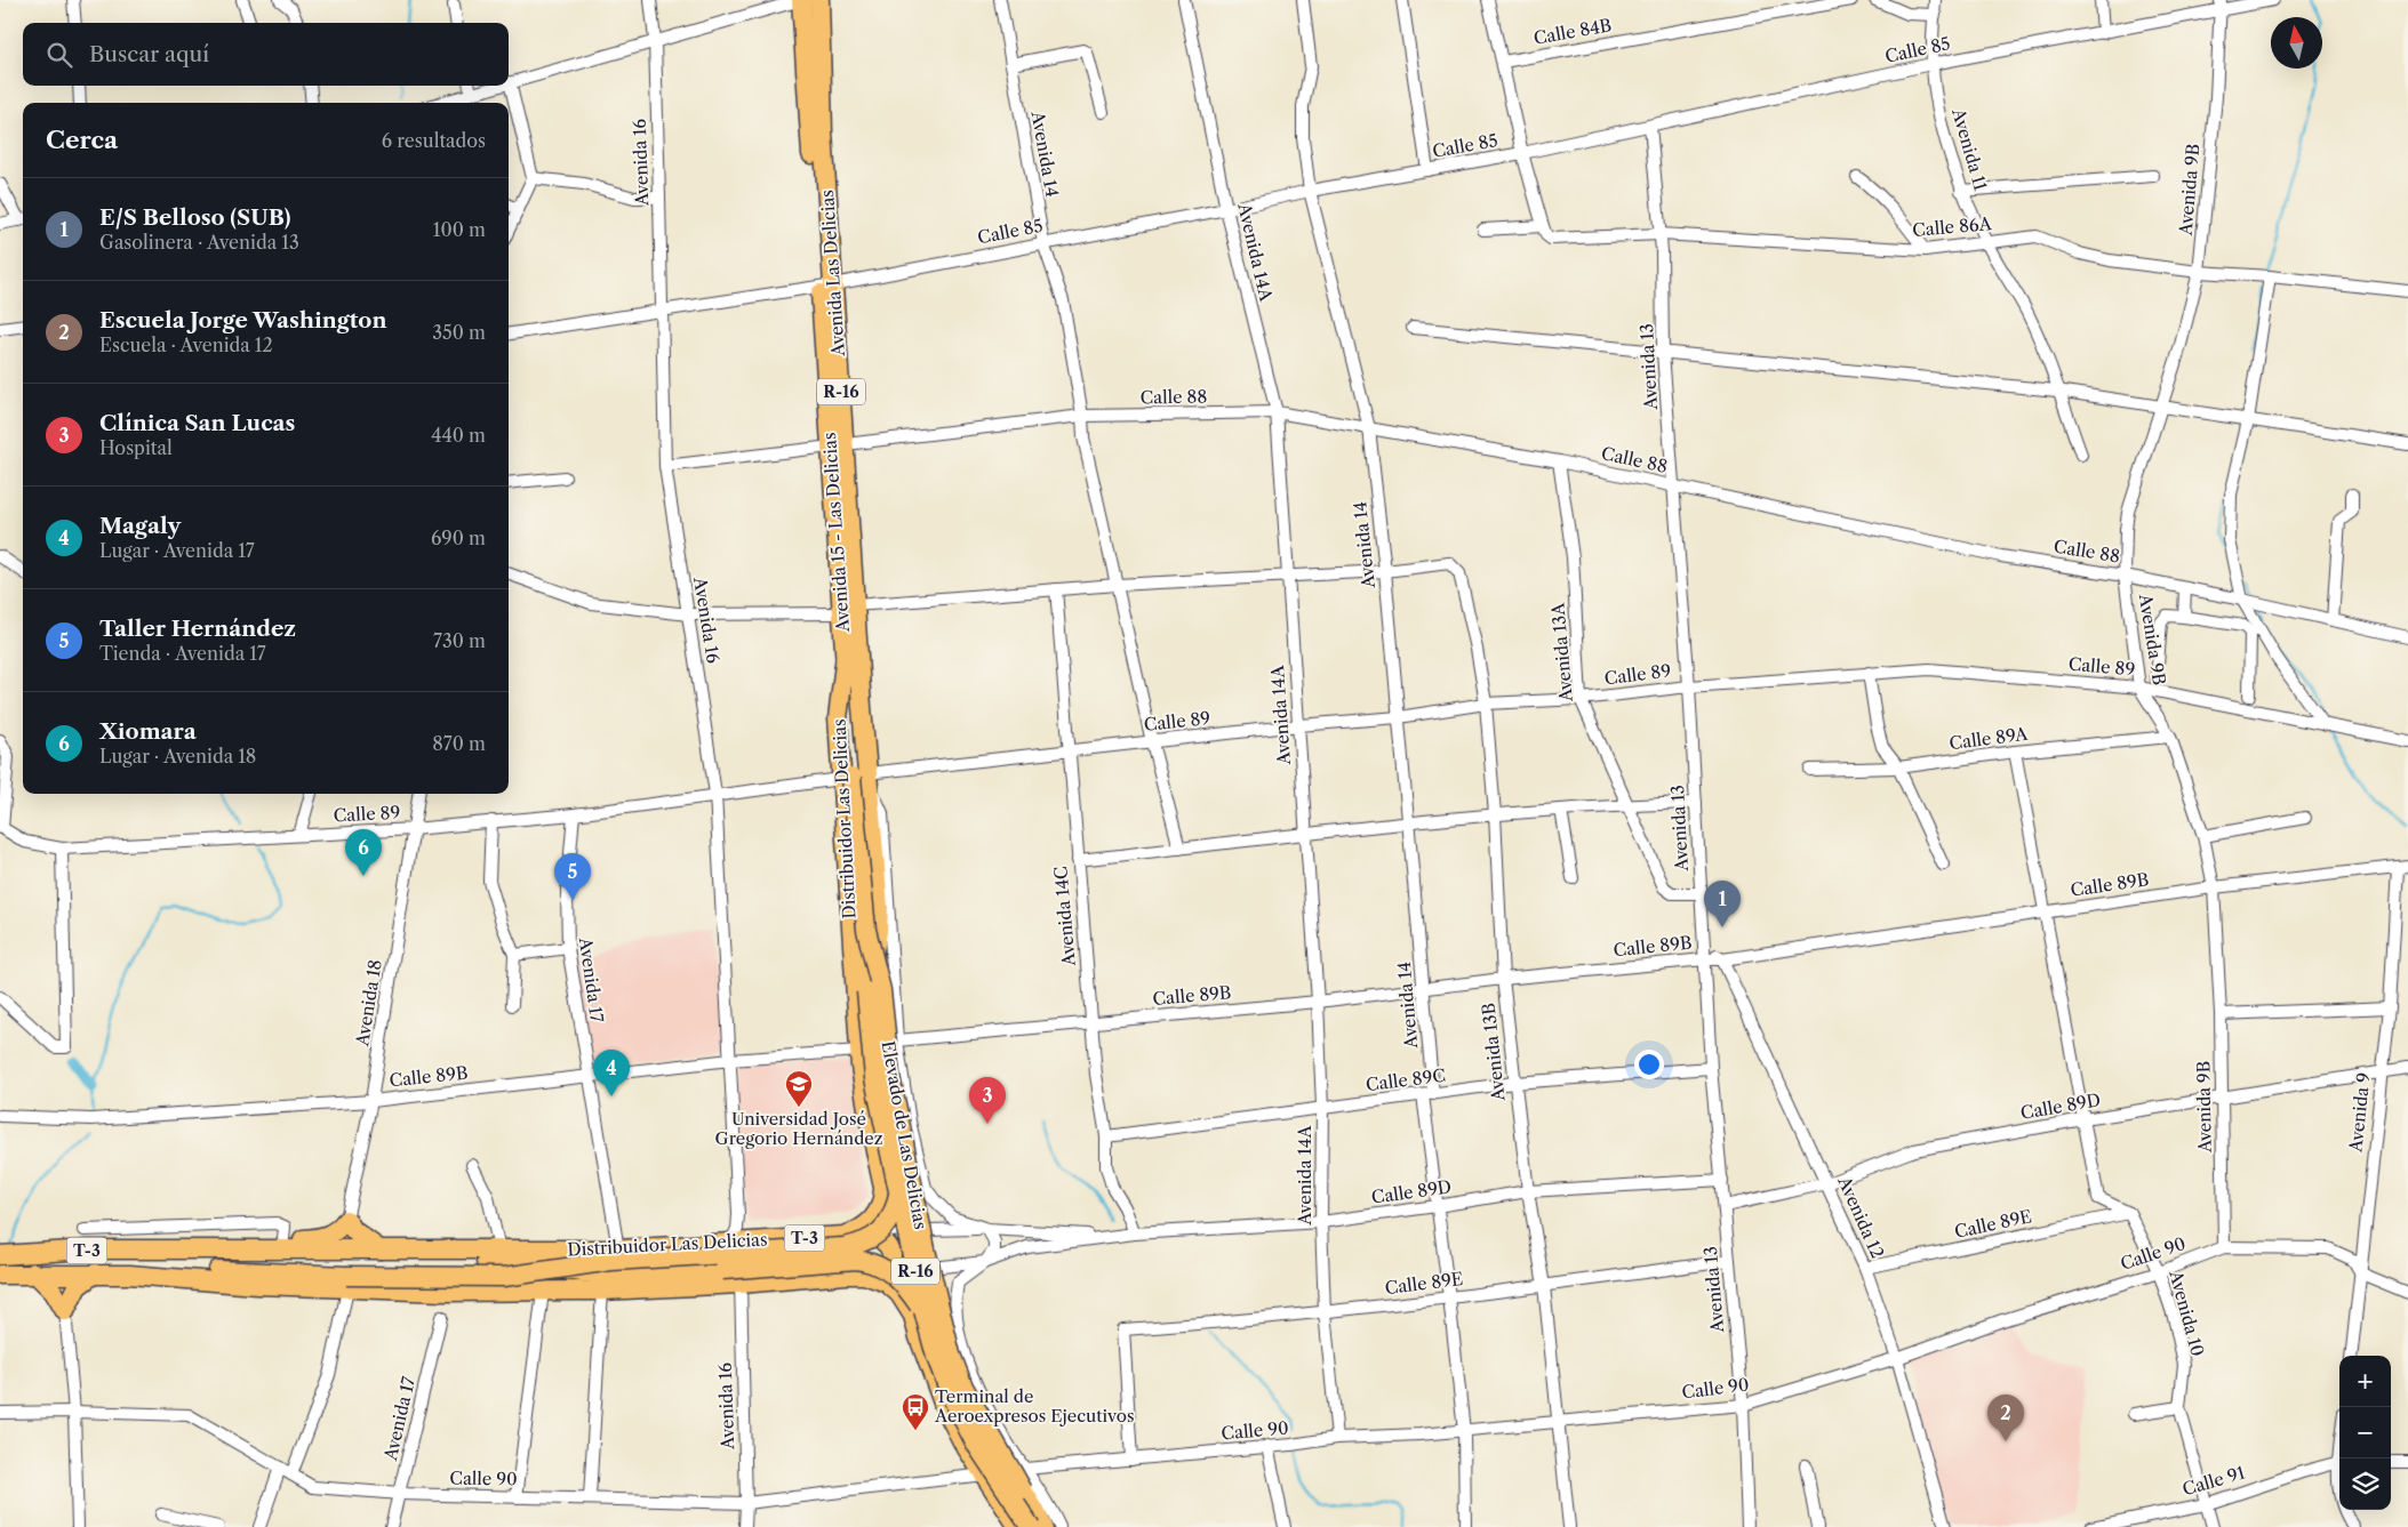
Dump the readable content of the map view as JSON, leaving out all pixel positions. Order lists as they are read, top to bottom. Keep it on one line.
{"streets":{"main road":["Avenida Las Delicias","R-16","Avenida 15 - Las Delicias","Distribuidor Las Delicias","Elevado de Las Delicias","T-3"],"street":["Calle 84B","Calle 85","Avenida 11","Avenida 14","Avenida 16","Avenida 9B","Calle 86A","Avenida 14A","Avenida 13","Calle 88","Avenida 13A","Calle 89","Calle 89A","Calle 89B","Avenida 14C","Avenida 17","Avenida 18","Avenida 13B","Calle 89C","Calle 89D","Avenida 9","Avenida 12","Calle 89E","Calle 90","Avenida 10","Calle 91"]},"crossings":[["Calle 85","Avenida 11"],["Calle 85","Avenida 14"],["Calle 85","Avenida 16"],["Calle 85","Avenida 9B"],["Calle 85","Avenida 14A"],["Calle 85","Avenida Las Delicias"],["Calle 85","Avenida 13"],["Calle 85","Avenida 15 - Las Delicias"],["Avenida 11","Calle 86A"],["Avenida 14","Calle 88"],["Avenida 14","Calle 89"],["Avenida 14","Calle 89B"],["Avenida 14","Avenida 13B"],["Avenida 14","Calle 89C"],["Avenida 14","Calle 89D"],["Avenida 14","Calle 89E"],["Avenida 14","Calle 90"],["Avenida 16","Calle 88"],["Avenida 16","Calle 89"],["Avenida 16","Distribuidor Las Delicias"],["Avenida 16","Calle 89B"],["Avenida 16","T-3"],["Avenida 16","Calle 90"],["Avenida 9B","Calle 86A"],["Avenida 9B","Calle 88"],["Avenida 9B","Calle 89"],["Avenida 9B","Calle 89A"],["Avenida 9B","Calle 89B"],["Avenida 9B","Calle 89D"],["Avenida 9B","Calle 90"],["Calle 86A","Avenida 13"],["Avenida 14A","Calle 88"],["Avenida 14A","Calle 89"],["Avenida 14A","Calle 89B"],["Avenida 14A","Calle 89C"],["Avenida 14A","Calle 89D"],["Avenida 14A","Calle 89E"],["Avenida 14A","Calle 90"],["Avenida Las Delicias","Avenida 15 - Las Delicias"],["Avenida 13","Calle 88"],["Avenida 13","Avenida 13A"],["Avenida 13","Calle 89"],["Avenida 13","Calle 89B"],["Avenida 13","Calle 89C"],["Avenida 13","Calle 89D"],["Avenida 13","Avenida 12"],["Avenida 13","Calle 89E"],["Avenida 13","Calle 90"],["R-16","Avenida 15 - Las Delicias"],["R-16","Calle 89"],["R-16","Distribuidor Las Delicias"],["R-16","Elevado de Las Delicias"],["R-16","T-3"],["R-16","Calle 90"],["Calle 88","Avenida 15 - Las Delicias"],["Calle 88","Avenida 13A"],["Avenida 15 - Las Delicias","Elevado de Las Delicias"],["Avenida 13A","Calle 89"],["Calle 89","Distribuidor Las Delicias"],["Calle 89","Avenida 14C"],["Calle 89","Avenida 17"],["Calle 89","Avenida 18"],["Calle 89","Avenida 13B"],["Calle 89","Elevado de Las Delicias"],["Distribuidor Las Delicias","Calle 89B"],["Distribuidor Las Delicias","Avenida 17"],["Distribuidor Las Delicias","Calle 89D"],["Distribuidor Las Delicias","Elevado de Las Delicias"],["Distribuidor Las Delicias","T-3"],["Calle 89B","Avenida 14C"],["Calle 89B","Avenida 17"],["Calle 89B","Avenida 18"],["Calle 89B","Avenida 13B"],["Calle 89B","Avenida 9"],["Calle 89B","Avenida 12"],["Avenida 14C","Calle 89C"],["Avenida 14C","Calle 89D"],["Avenida 17","Calle 90"],["Avenida 13B","Calle 89C"],["Avenida 13B","Calle 89D"],["Avenida 13B","Calle 89E"],["Avenida 13B","Calle 90"],["Calle 89D","Avenida 9"],["Calle 89D","Avenida 12"],["Avenida 9","Calle 90"],["Avenida 12","Calle 89E"],["Avenida 12","Calle 90"],["Calle 89E","Calle 90"],["Calle 89E","Avenida 10"],["Calle 90","Avenida 10"],["Avenida 10","Calle 91"]],"places":{"school or university":["Universidad José Gregorio Hernández"],"bus stop":["Terminal de Aeroexpresos Ejecutivos"]},"north":"top","page":{"search":"Buscar aquí","heading":["Cerca","6 resultados"],"list":[{"mark":"1","name":"E/S Belloso (SUB)","note":"Gasolinera · Avenida 13","value":"100 m"},{"mark":"2","name":"Escuela Jorge Washington","note":"Escuela · Avenida 12","value":"350 m"},{"mark":"3","name":"Clínica San Lucas","note":"Hospital","value":"440 m"},{"mark":"4","name":"Magaly","note":"Lugar · Avenida 17","value":"690 m"},{"mark":"5","name":"Taller Hernández","note":"Tienda · Avenida 17","value":"730 m"},{"mark":"6","name":"Xiomara","note":"Lugar · Avenida 18","value":"870 m"}],"pins":["6","5","1","4","3","2"],"map_buttons":["+","−"]}}
